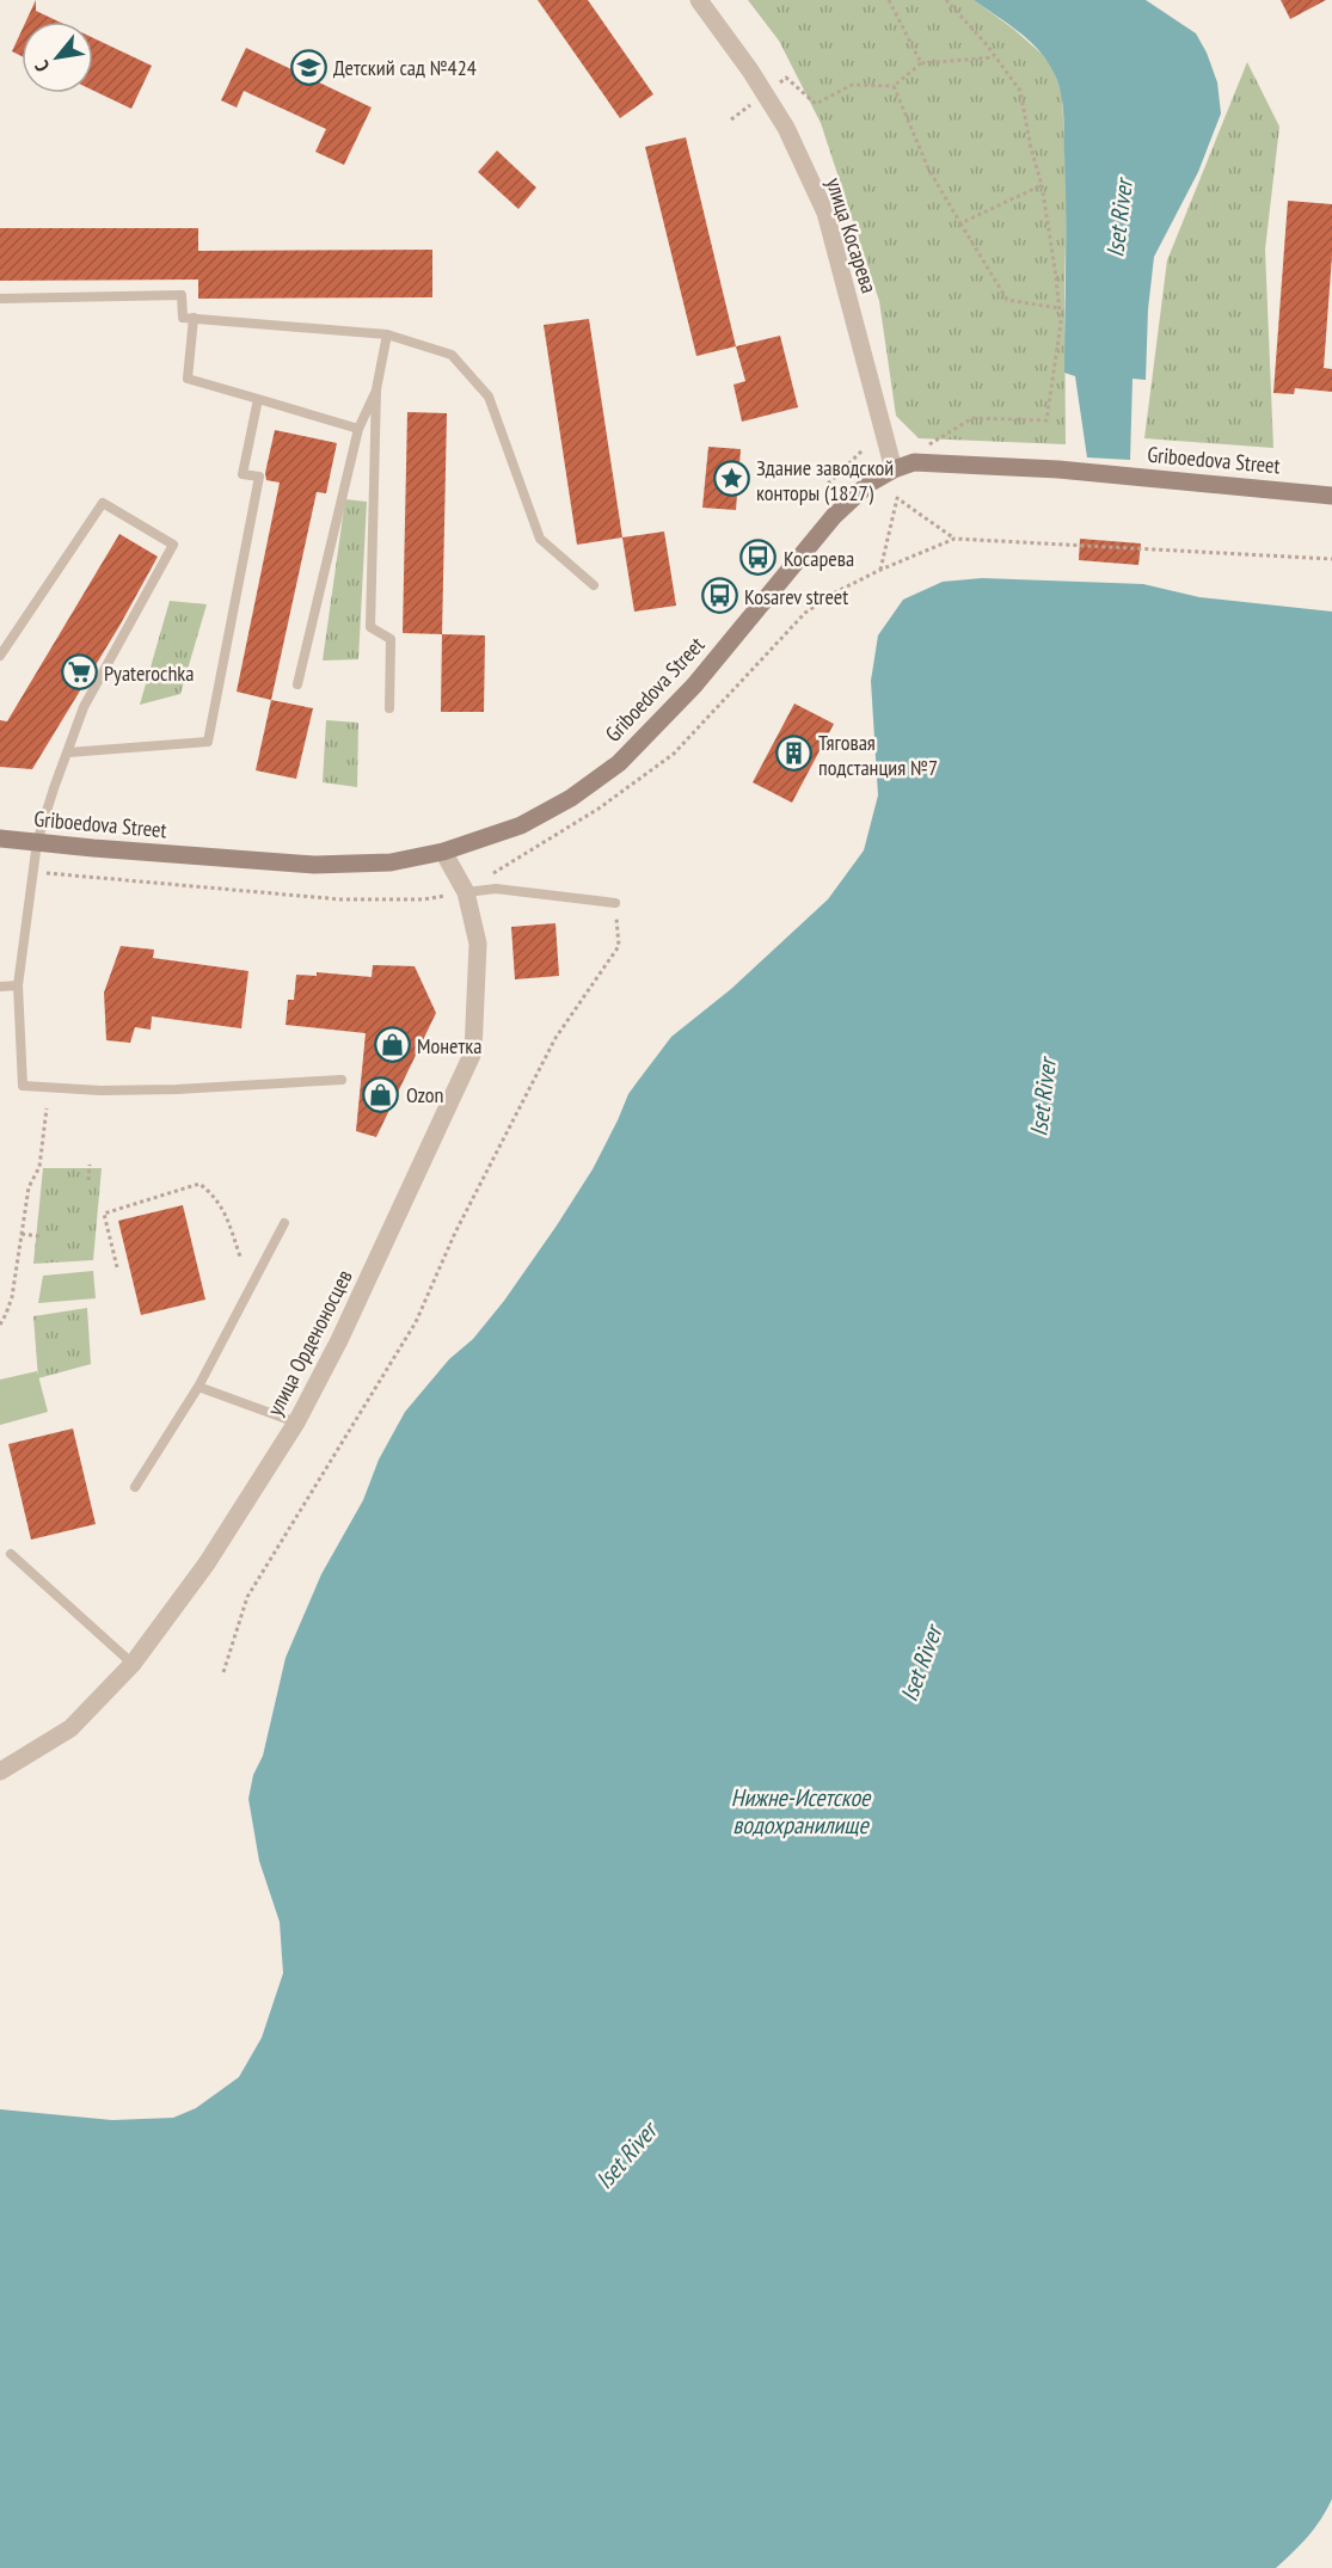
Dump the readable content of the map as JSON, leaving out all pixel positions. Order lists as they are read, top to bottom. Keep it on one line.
{"streets":{"main road":["Griboedova Street"],"street":["улица Косарева","улица Орденоносцев"]},"crossings":[["улица Косарева","Griboedova Street"],["Griboedova Street","улица Орденоносцев"]],"water":["Iset River","Нижне-Исетское водохранилище"],"places":{"school or university":["Детский сад №424"],"place":["Здание заводской конторы (1827)"],"bus stop":["Косарева","Kosarev street"],"supermarket":["Pyaterochka"],"building":["Тяговая подстанция №7"],"shop":["Монетка","Ozon"]},"north":"bottom left"}
